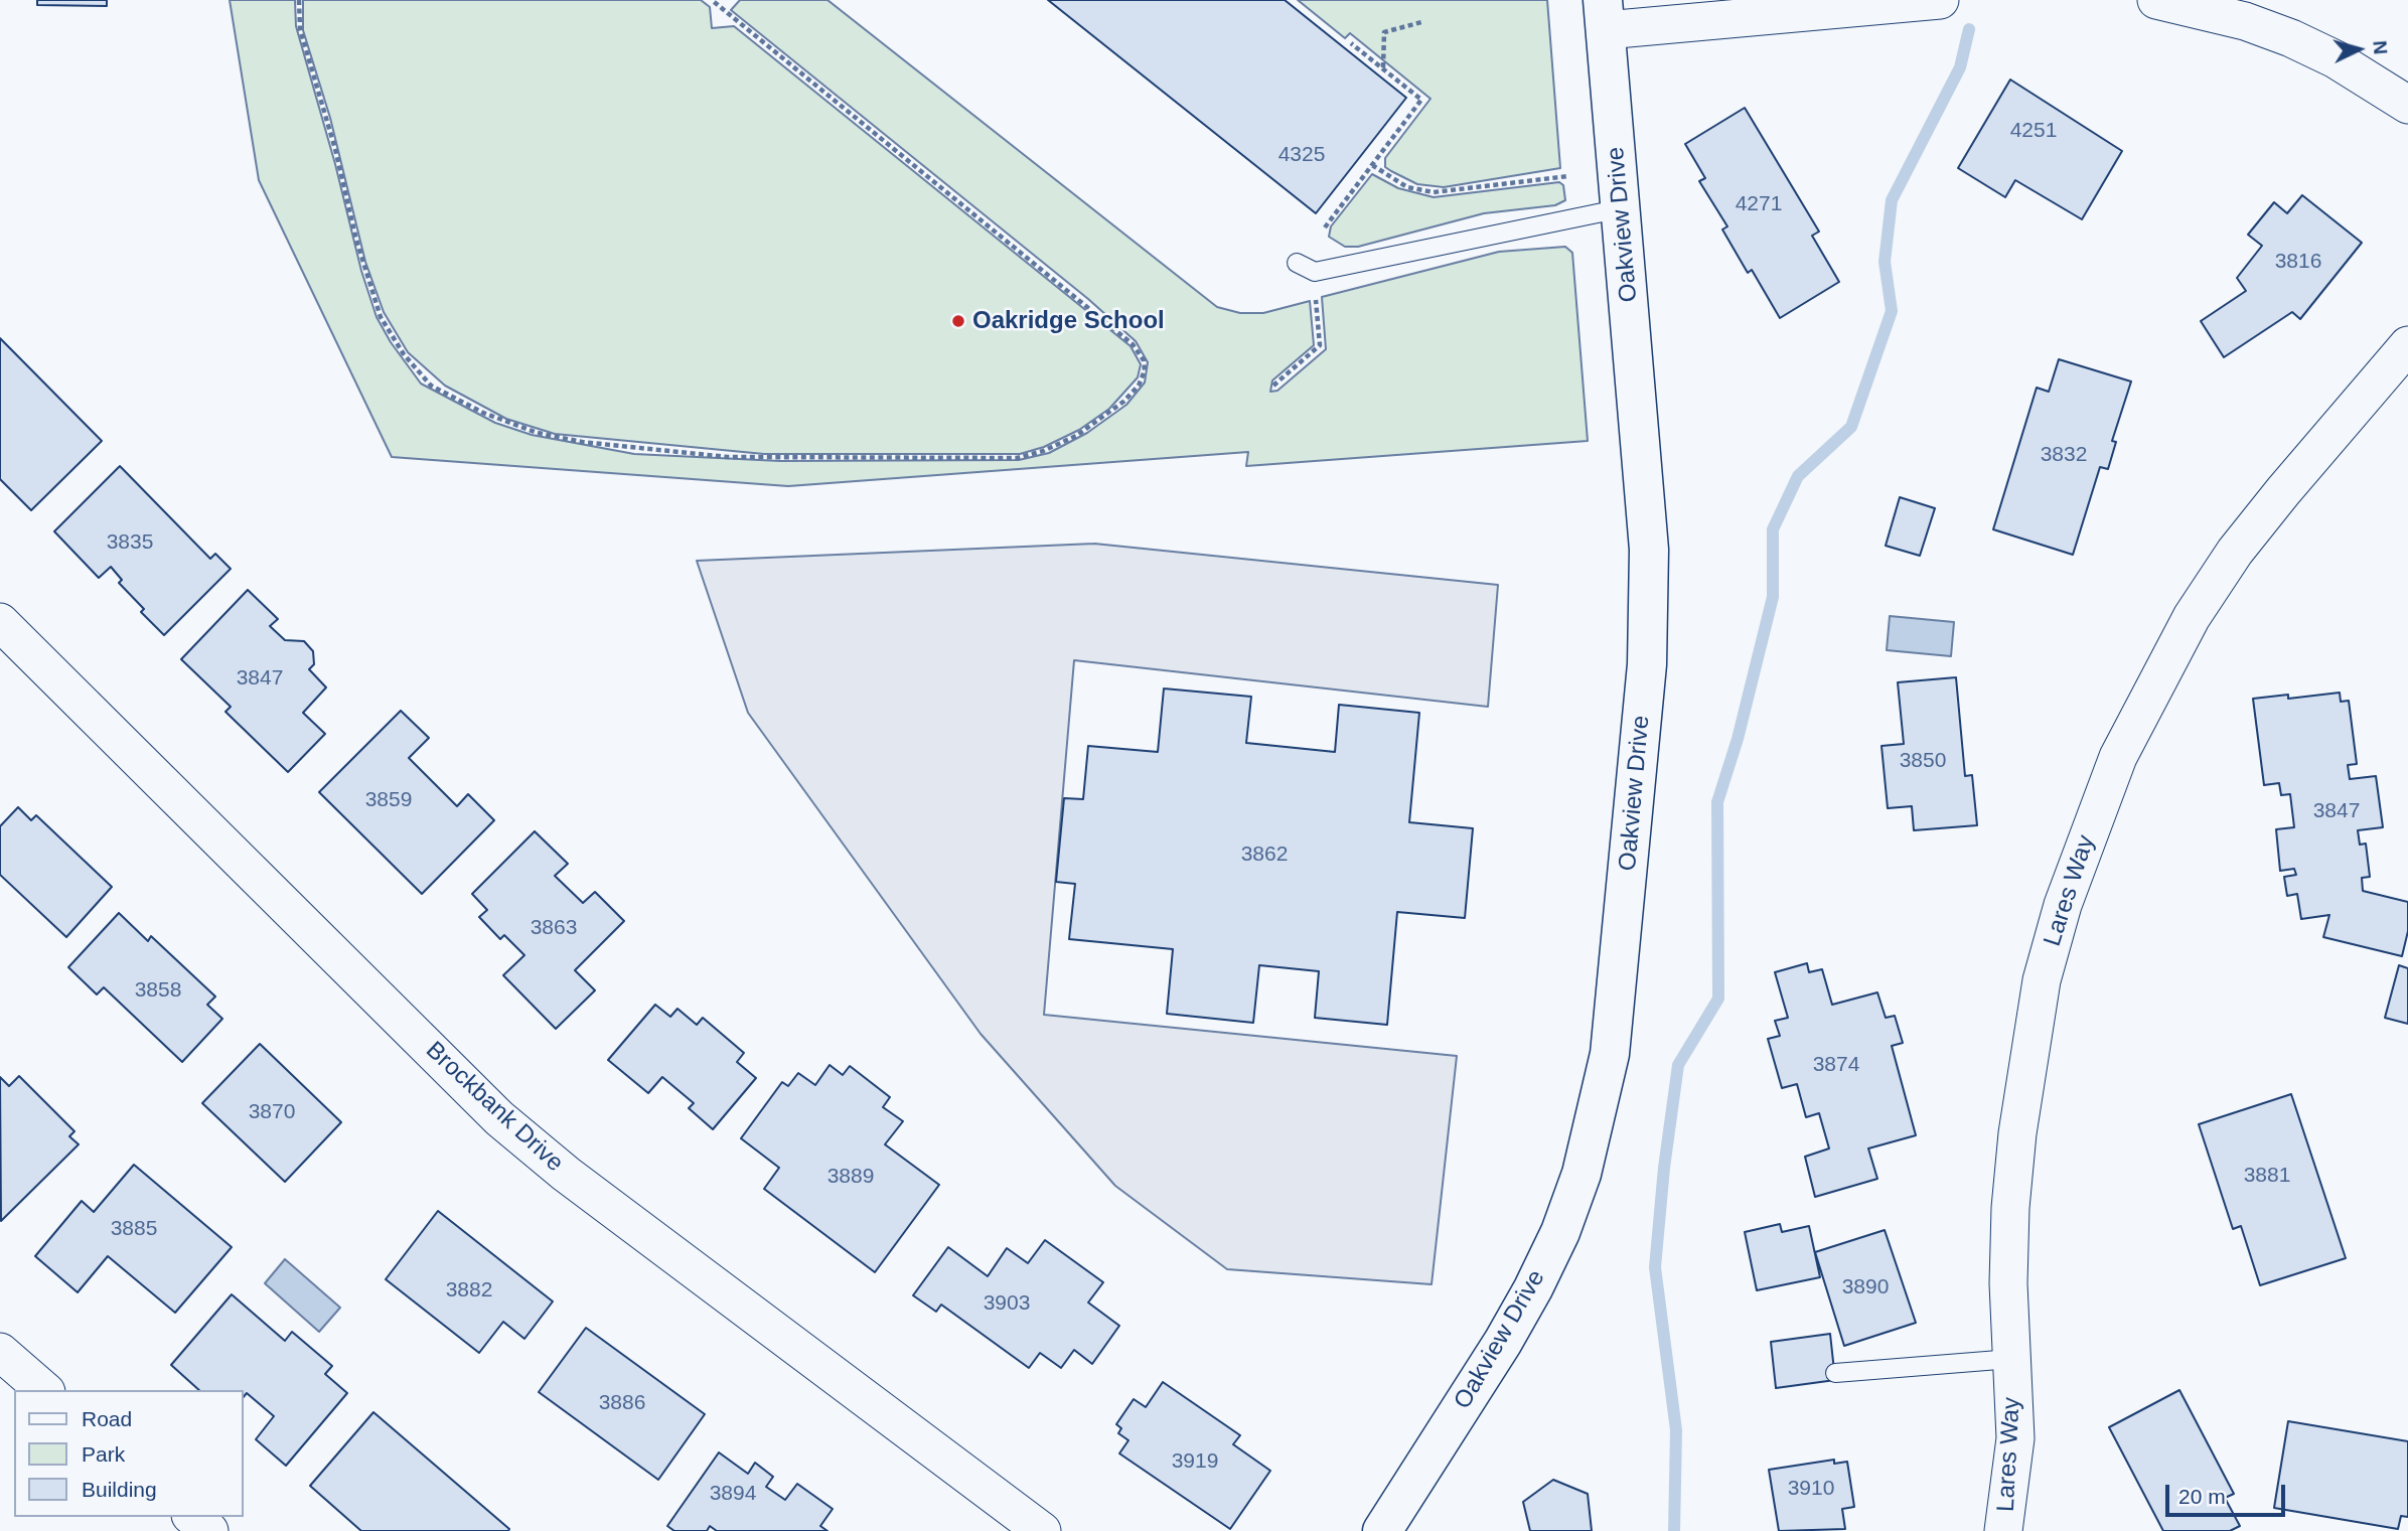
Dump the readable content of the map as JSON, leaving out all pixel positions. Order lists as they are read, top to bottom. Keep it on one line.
{"streets":{"street":["Oakview Drive","Lares Way","Brockbank Drive"]},"places":["Oakridge School"],"house_numbers":["4251","4325","4271","3816","3832","3835","3847","3850","3859","3847","3862","3863","3858","3874","3870","3881","3889","3885","3890","3882","3903","3886","3919","3910","3894"],"legend":["Road","Park","Building"],"scale_bar":"20 m","north":"right"}
